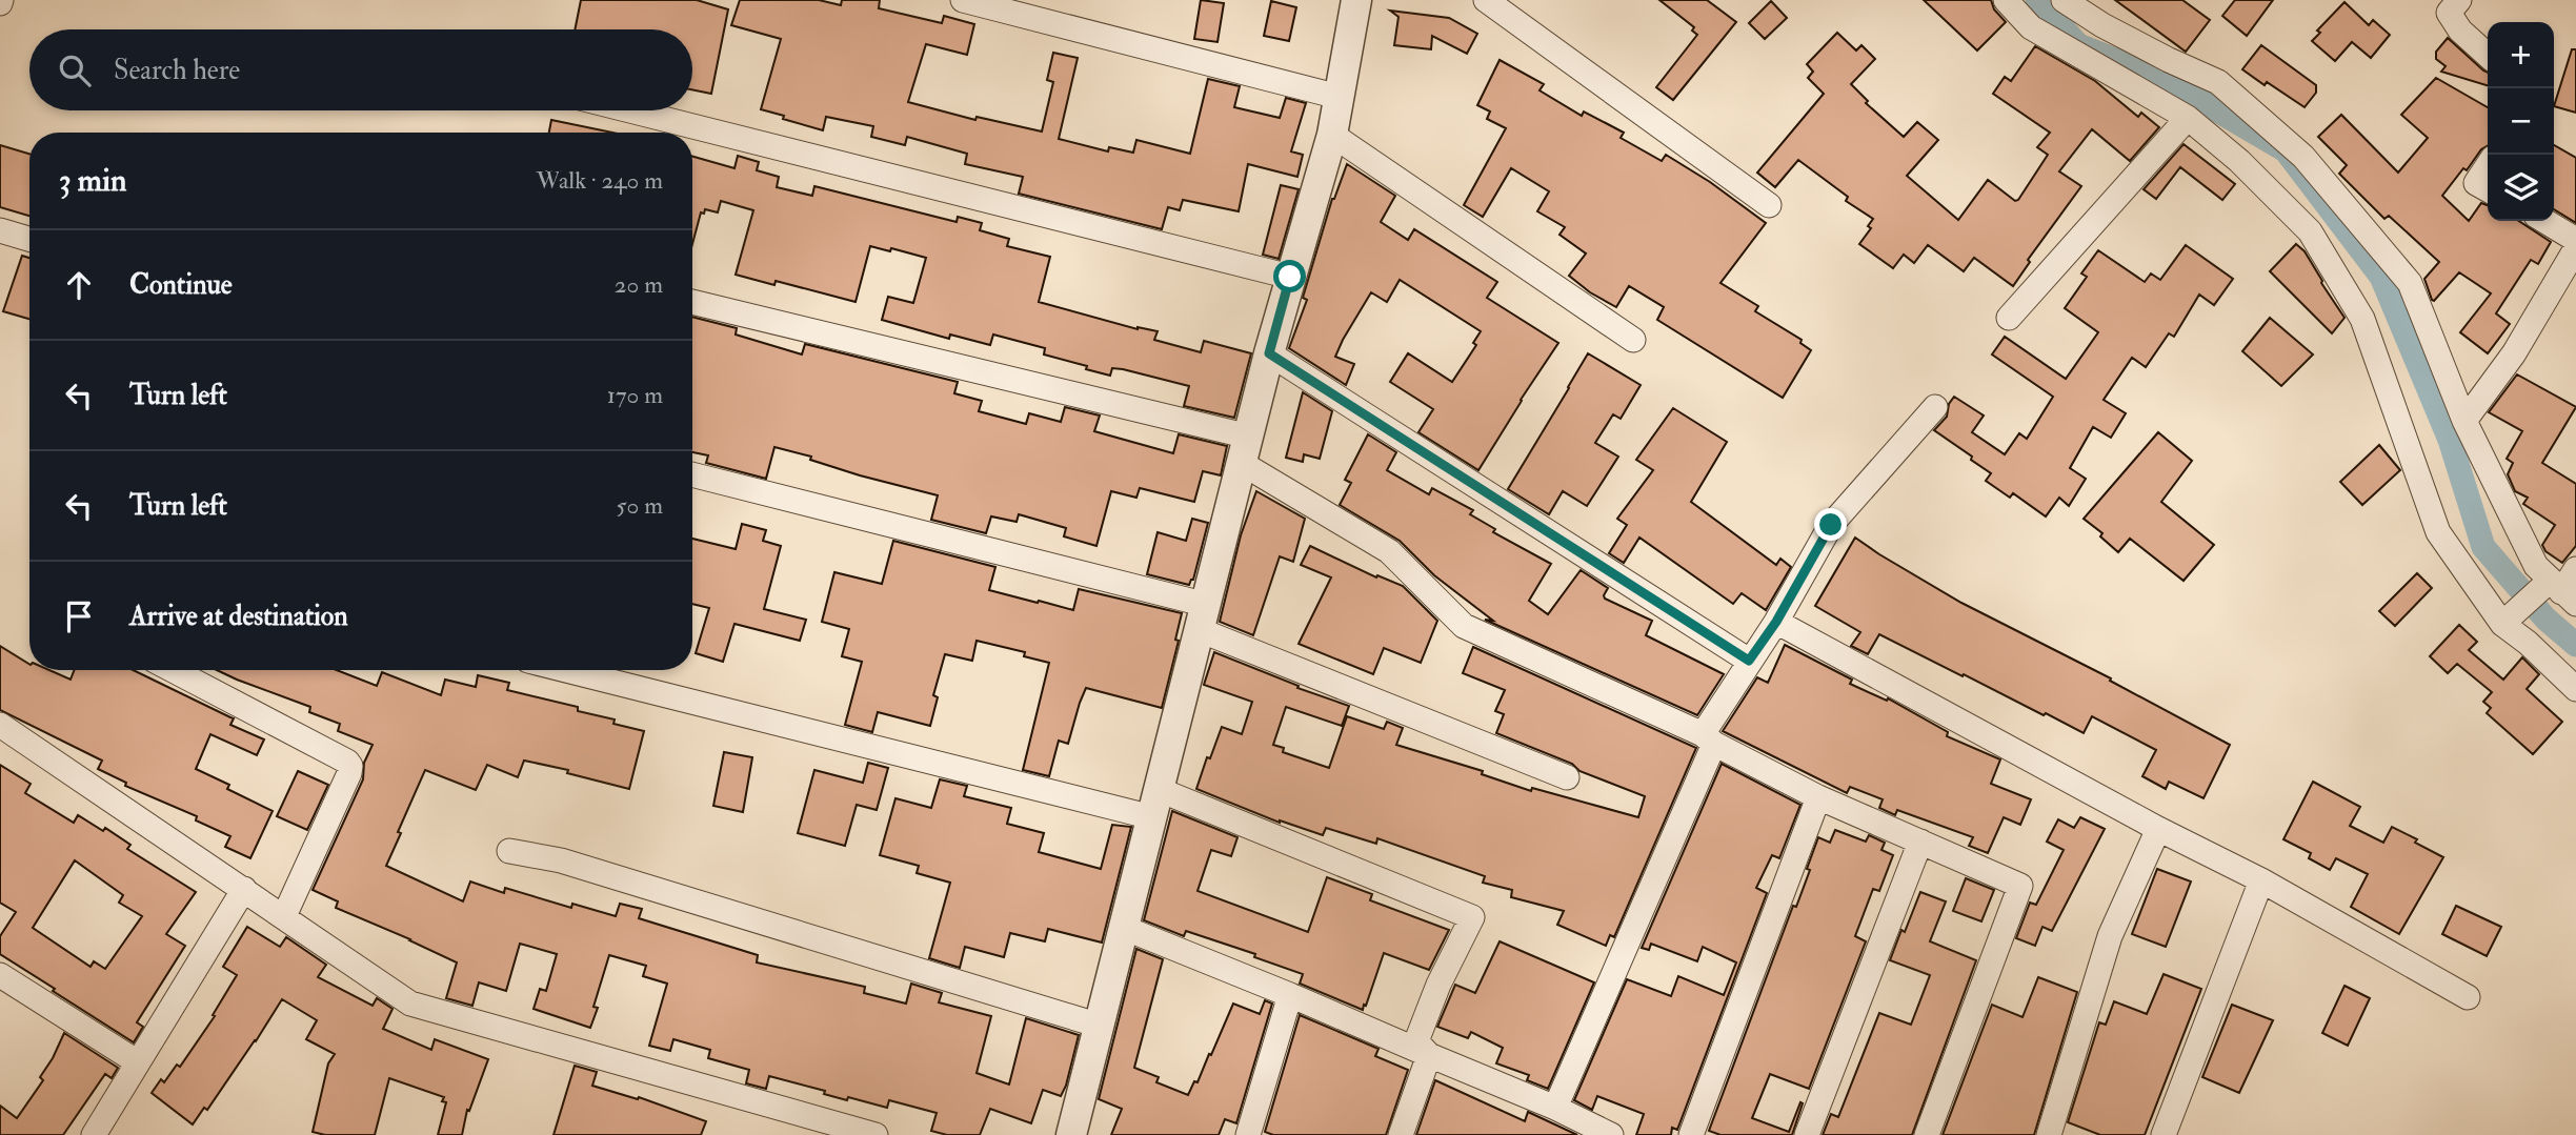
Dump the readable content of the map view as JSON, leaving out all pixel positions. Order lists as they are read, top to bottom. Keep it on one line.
{"page":{"map_buttons":["+","−"],"search":"Search here","heading":["3 min","Walk · 240 m"],"list":[["Continue","20 m"],["Turn left","170 m"],["Turn left","50 m"],"Arrive at destination"]}}
